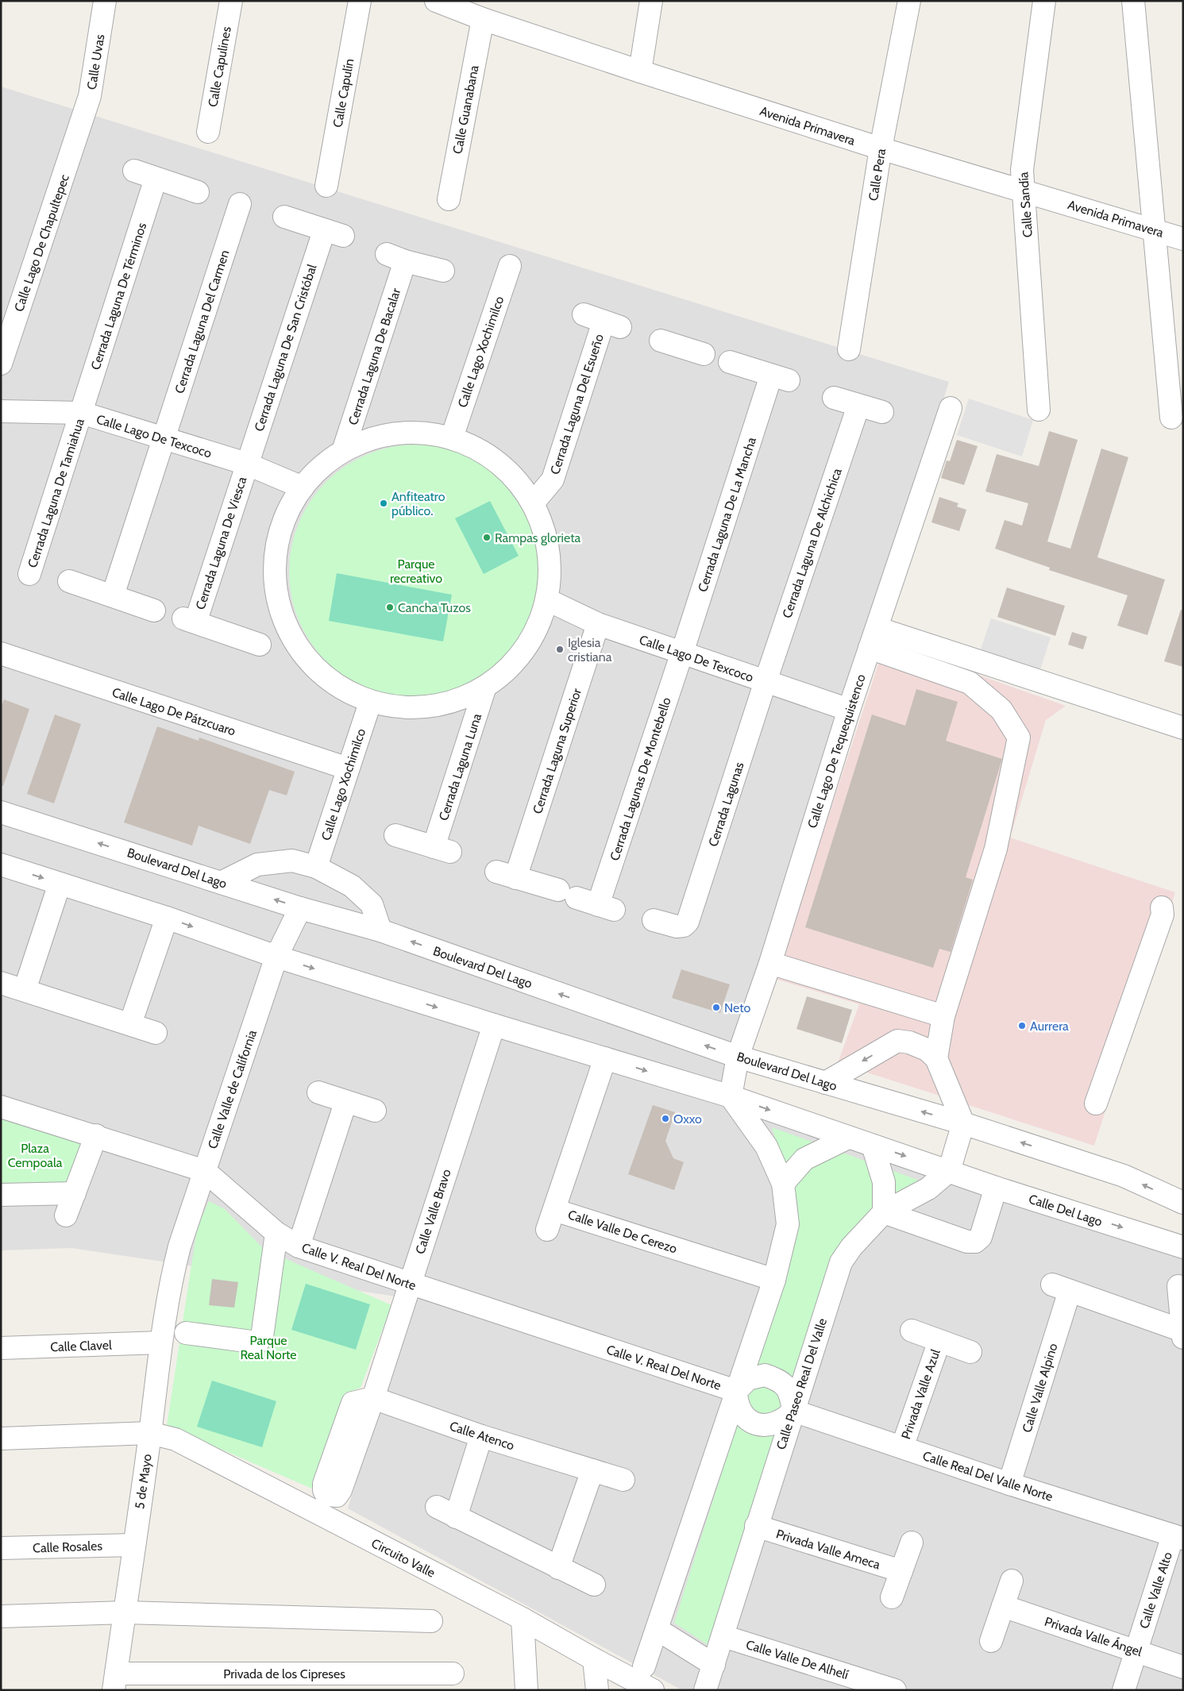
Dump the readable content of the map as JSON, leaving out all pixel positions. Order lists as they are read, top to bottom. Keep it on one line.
{"streets":{"street":["Calle Uvas","Calle Capulines","Calle Capulín","Calle Guanabana","Avenida Primavera","Calle Pera","Calle Sandía","Calle Lago De Chapultepec","Cerrada Laguna De Términos","Cerrada Laguna Del Carmen","Cerrada Laguna De San Cristóbal","Calle Lago Xochimilco","Cerrada Laguna De Bacalar","Cerrada Laguna Del Esueño","Calle Lago De Texcoco","Cerrada Laguna De Tamiahua","Cerrada Laguna De La Mancha","Cerrada Laguna De Viesca","Cerrada Laguna De Alchichica","Calle Lago De Pátzcuaro","Cerrada Laguna Superior","Calle Lago De Tequequistenco","Cerrada Laguna Luna","Cerrada Lagunas De Montebello","Cerrada Lagunas","Boulevard Del Lago","Calle Valle de California","Calle Del Lago","Calle Valle Bravo","Calle Valle De Cerezo","Calle V. Real Del Norte","Calle Clavel","Calle Paseo Real Del Valle","Calle Valle Alpino","Privada Valle Azul","Calle Atenco","Calle Real Del Valle Norte","5 de Mayo","Calle Rosales","Privada Valle Ameca","Circuito Valle","Calle Valle Alto","Privada Valle Ángel","Calle Valle De Alhelí","Privada de los Cipreses"]},"crossings":[["Calle Uvas","Calle Lago De Chapultepec"],["Calle Guanabana","Avenida Primavera"],["Avenida Primavera","Calle Pera"],["Avenida Primavera","Calle Sandía"],["Cerrada Laguna De Términos","Calle Lago De Texcoco"],["Cerrada Laguna De Términos","Cerrada Laguna De Tamiahua"],["Cerrada Laguna Del Carmen","Calle Lago De Texcoco"],["Cerrada Laguna De San Cristóbal","Calle Lago De Texcoco"],["Cerrada Laguna De San Cristóbal","Cerrada Laguna De Viesca"],["Calle Lago Xochimilco","Calle Lago De Pátzcuaro"],["Calle Lago De Texcoco","Cerrada Laguna De Tamiahua"],["Calle Lago De Texcoco","Cerrada Laguna De La Mancha"],["Calle Lago De Texcoco","Cerrada Laguna De Viesca"],["Calle Lago De Texcoco","Cerrada Laguna De Alchichica"],["Calle Lago De Texcoco","Cerrada Laguna Superior"],["Calle Lago De Texcoco","Calle Lago De Tequequistenco"],["Calle Lago De Texcoco","Cerrada Lagunas De Montebello"],["Calle Lago De Texcoco","Cerrada Lagunas"],["Cerrada Laguna De La Mancha","Cerrada Lagunas De Montebello"],["Cerrada Laguna De Alchichica","Cerrada Lagunas"],["Cerrada Laguna Superior","Cerrada Lagunas De Montebello"],["Calle Lago De Tequequistenco","Boulevard Del Lago"],["Boulevard Del Lago","Calle Valle de California"],["Calle Valle de California","Calle V. Real Del Norte"],["Calle Valle de California","5 de Mayo"],["Calle Del Lago","Calle Paseo Real Del Valle"],["Calle Valle Bravo","Calle V. Real Del Norte"],["Calle Valle Bravo","Calle Atenco"],["Calle V. Real Del Norte","Calle Paseo Real Del Valle"],["Calle V. Real Del Norte","Calle Real Del Valle Norte"],["Calle Clavel","5 de Mayo"],["Calle Paseo Real Del Valle","Calle Real Del Valle Norte"],["Calle Paseo Real Del Valle","Privada Valle Ameca"],["Calle Paseo Real Del Valle","Calle Valle De Alhelí"],["Calle Valle Alpino","Calle Real Del Valle Norte"],["Privada Valle Azul","Calle Real Del Valle Norte"],["Calle Real Del Valle Norte","Calle Valle Alto"],["5 de Mayo","Calle Rosales"],["5 de Mayo","Circuito Valle"],["5 de Mayo","Privada de los Cipreses"],["Calle Valle Alto","Privada Valle Ángel"]],"parks":["Parque recreativo","Plaza Cempoala","Parque Real Norte"],"places":["Anfiteatro público.","Rampas glorieta","Cancha Tuzos","Iglesia cristiana","Neto","Aurrera","Oxxo"]}
